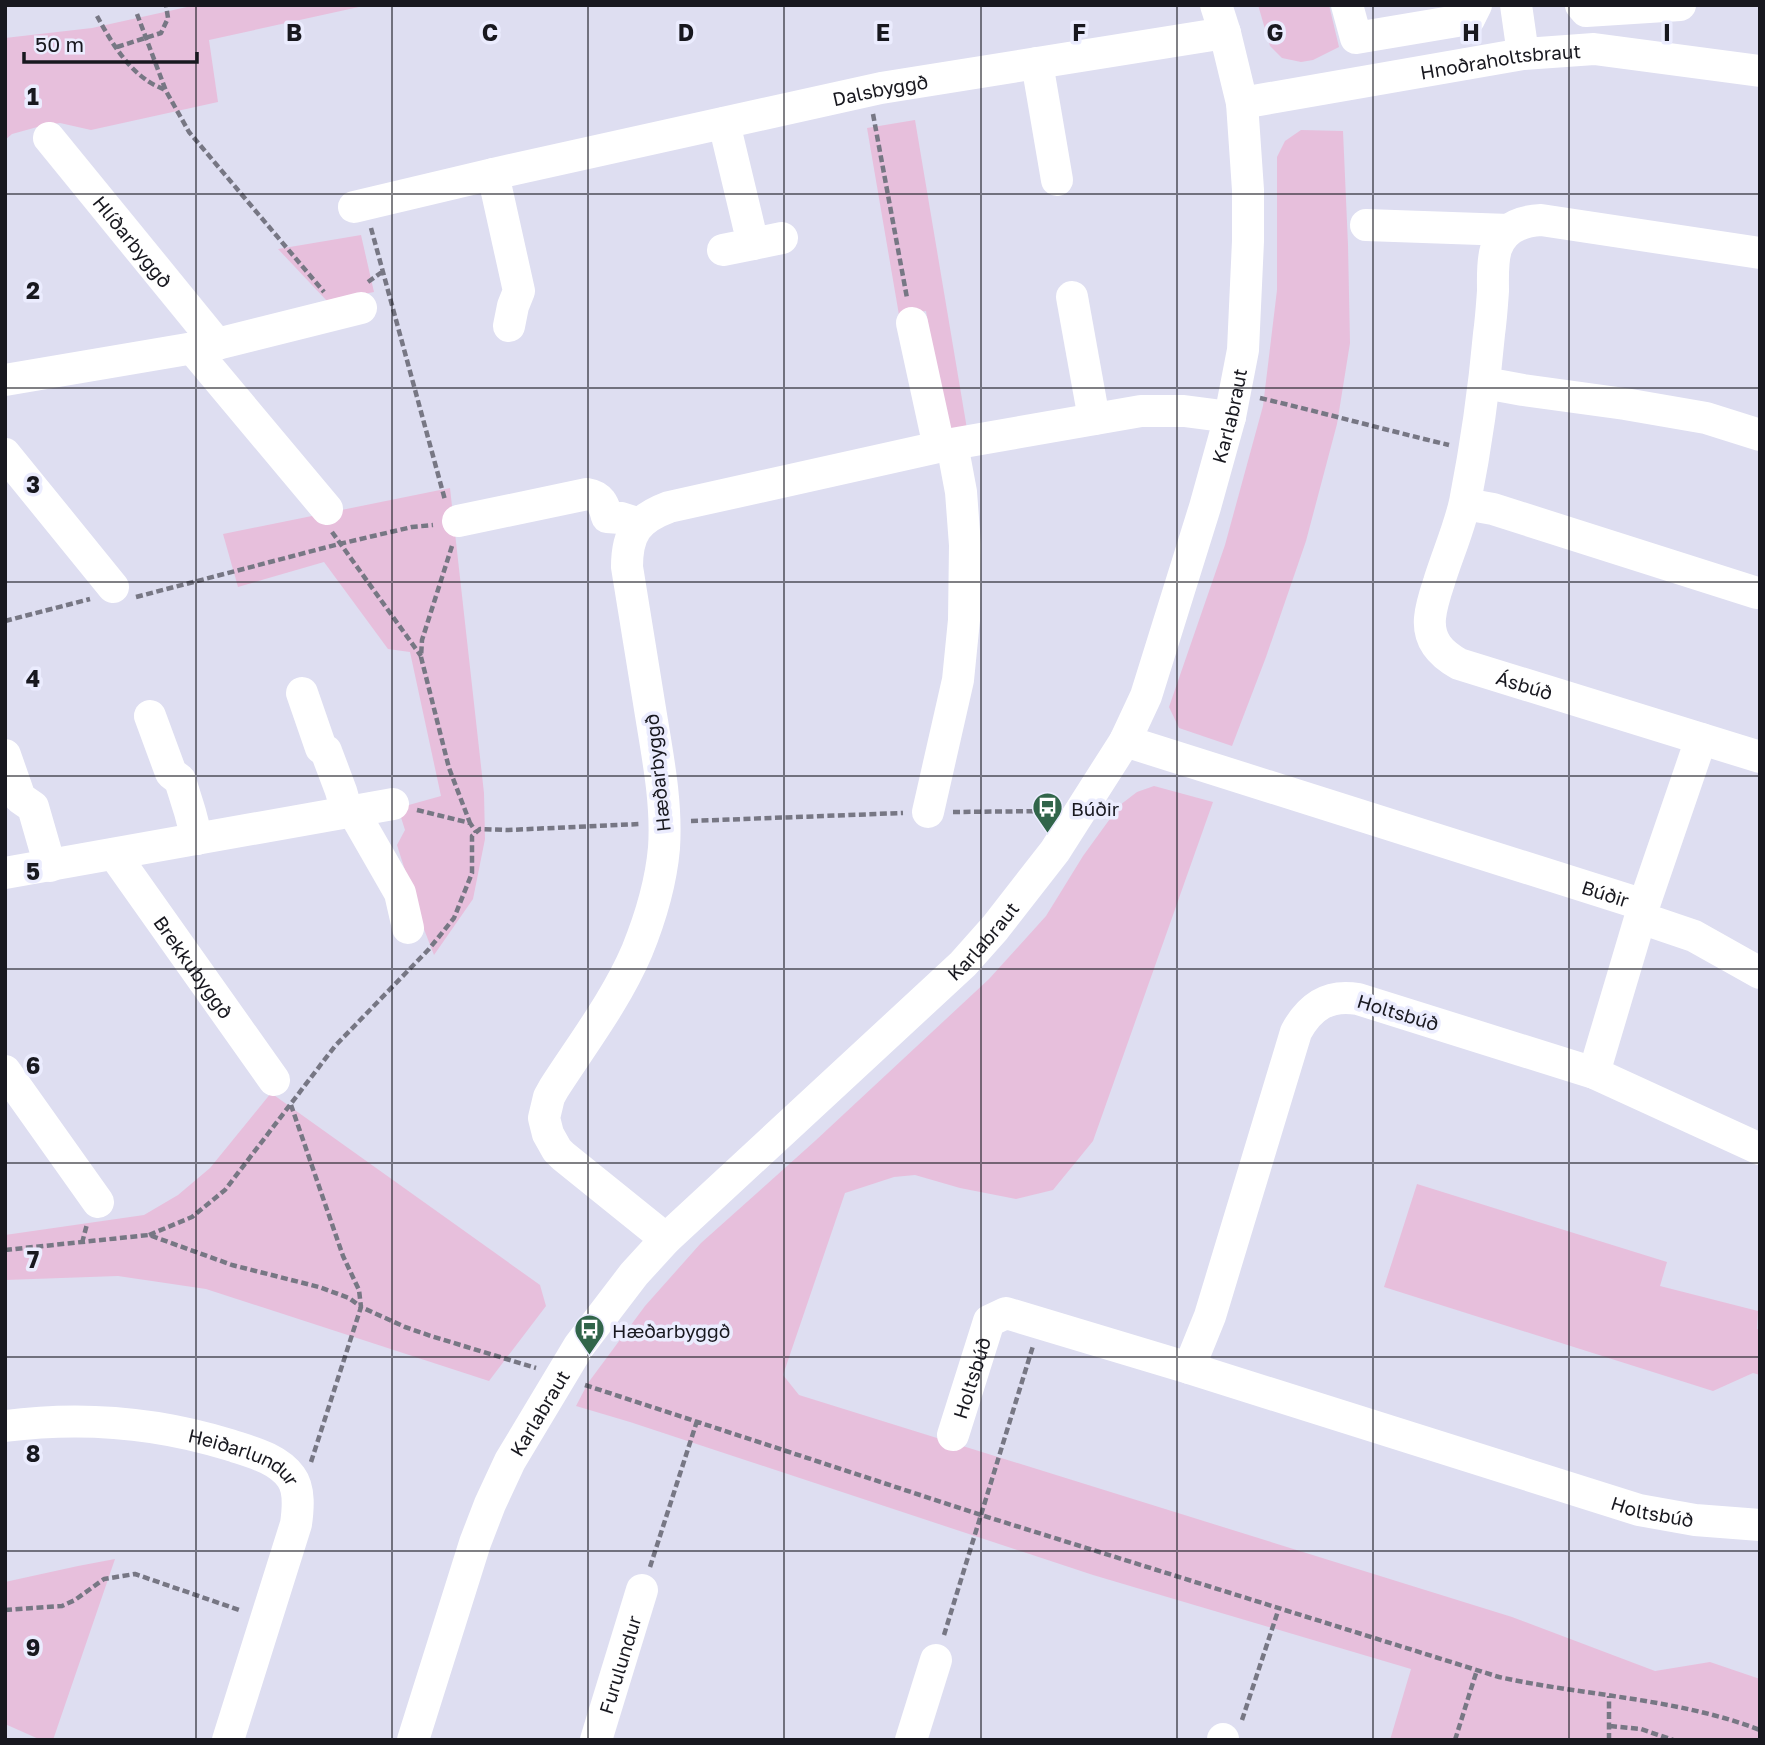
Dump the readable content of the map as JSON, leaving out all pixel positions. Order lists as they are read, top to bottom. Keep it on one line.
{"streets":{"street":["Hnoðraholtsbraut","Dalsbyggð","Hlíðarbyggð","Karlabraut","Ásbúð","Hæðarbyggð","Búðir","Brekkubyggð","Holtsbúð","Heiðarlundur","Furulundur"]},"crossings":[["Hnoðraholtsbraut","Karlabraut"],["Dalsbyggð","Karlabraut"],["Karlabraut","Hæðarbyggð"],["Karlabraut","Búðir"],["Ásbúð","Búðir"],["Búðir","Holtsbúð"]],"places":{"bus stop":["Búðir","Hæðarbyggð"]},"scale_bar":"50 m","grid":{"columns":["B","C","D","E","F","G","H","I"],"rows":["1","2","3","4","5","6","7","8","9"]}}
